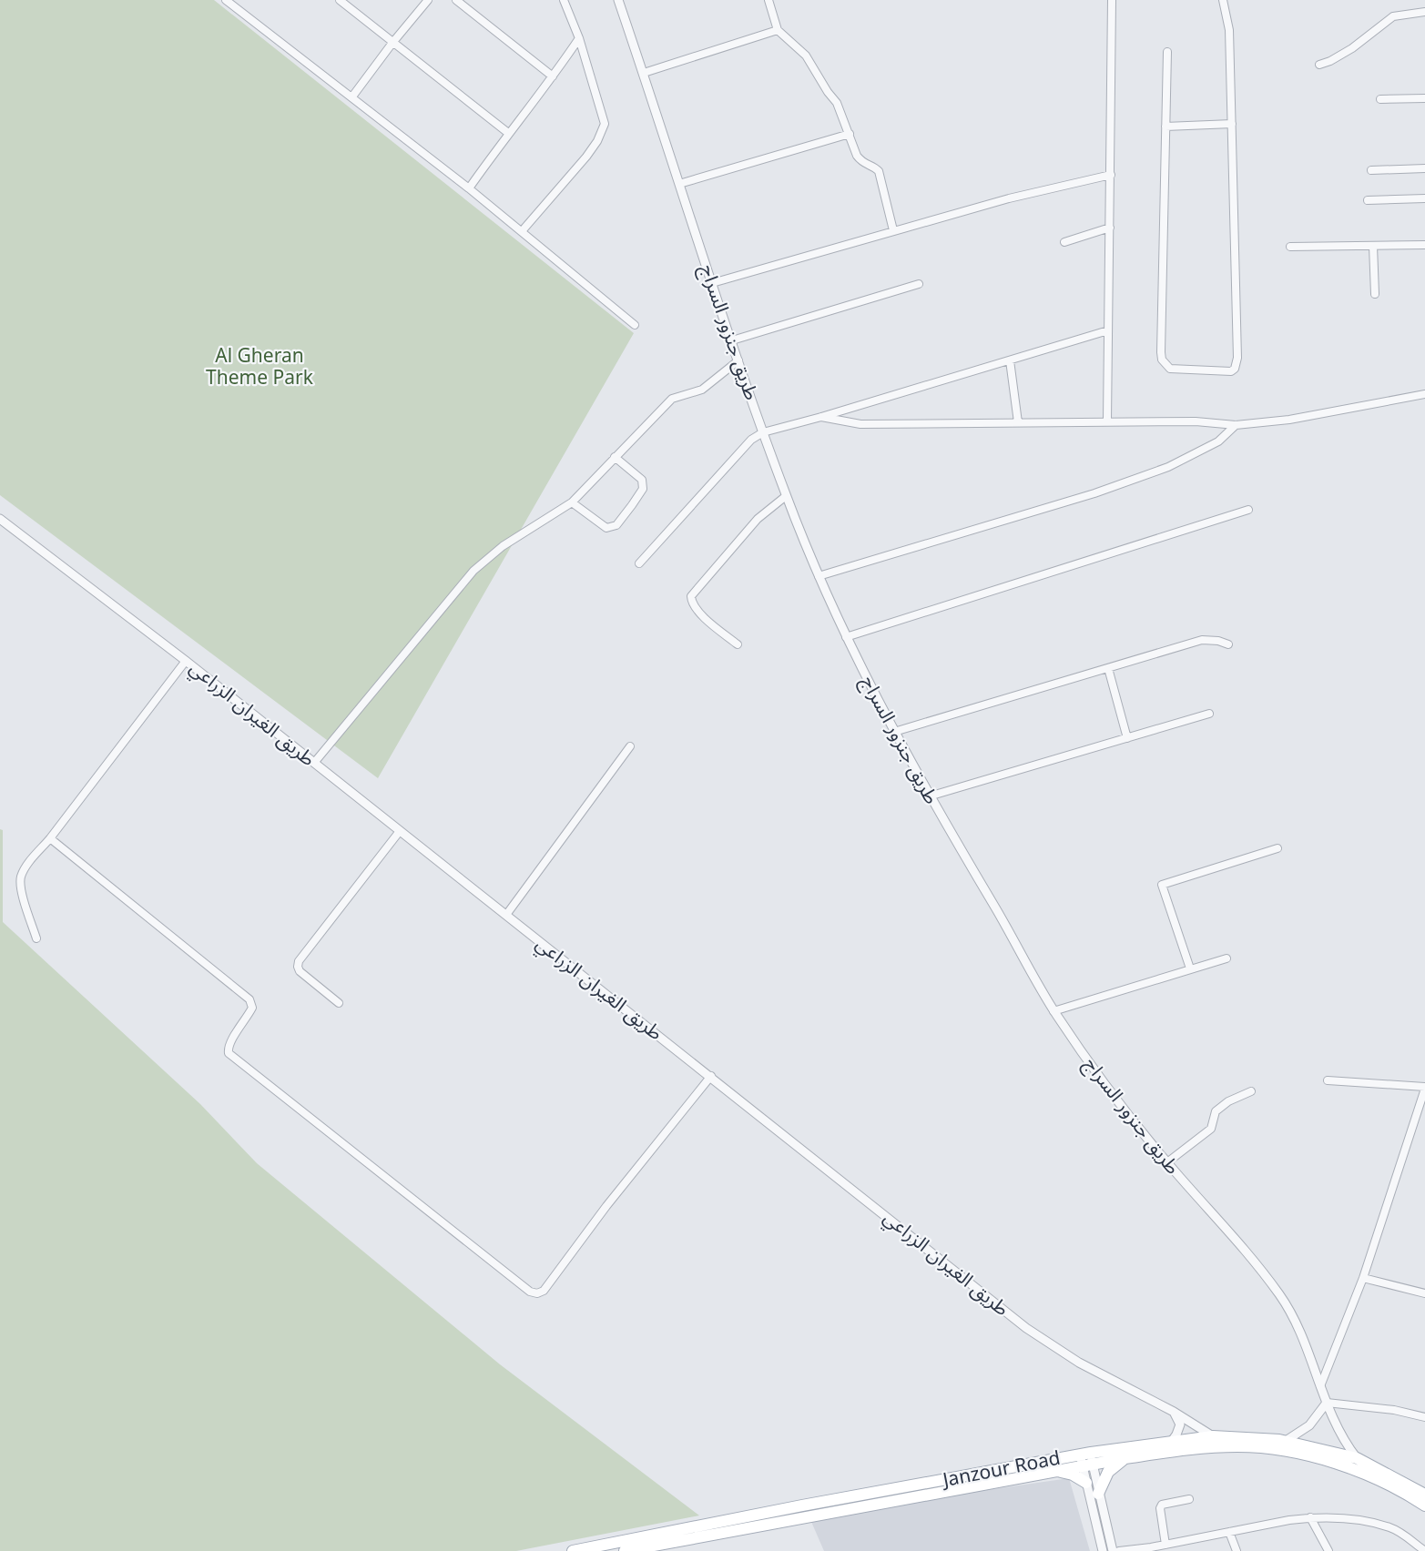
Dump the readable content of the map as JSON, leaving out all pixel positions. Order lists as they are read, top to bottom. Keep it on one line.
{"streets":{"main road":["Janzour Road"],"street":["طريق جنزور السراج","طريق الغيران الزراعي"]},"crossings":[["طريق جنزور السراج","Janzour Road"],["طريق الغيران الزراعي","Janzour Road"]],"parks":["Al Gheran Theme Park"]}
